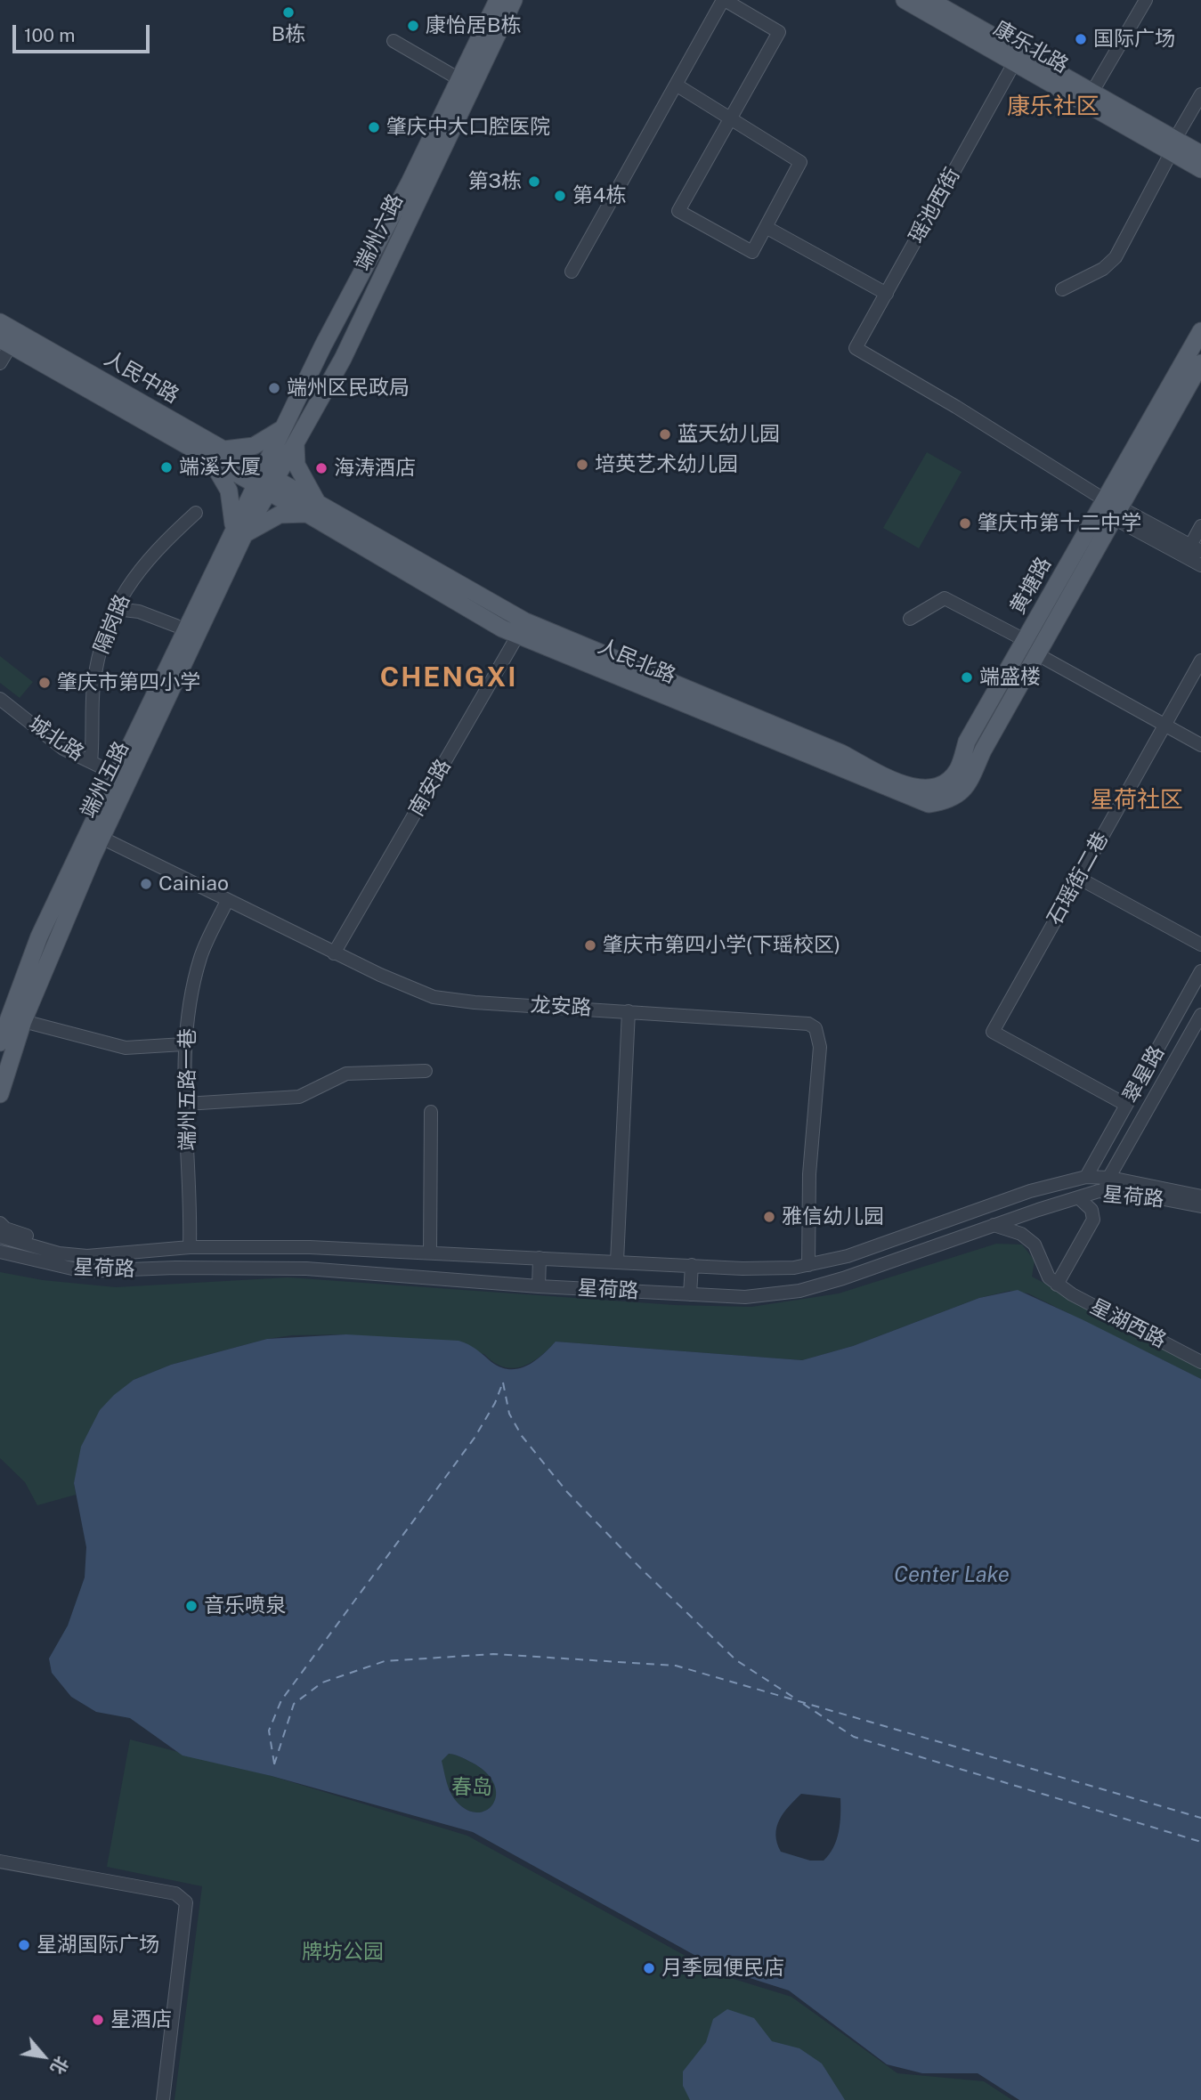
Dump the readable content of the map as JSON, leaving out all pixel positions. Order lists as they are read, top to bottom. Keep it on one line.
{"streets":{"main road":["康乐北路","端州六路","人民中路","黄塘路","人民北路","端州五路"],"street":["瑶池西街","隔岗路","城北路","南安路","石瑶街二巷","龙安路","翠星路","端州五路一巷","星荷路","星湖西路"]},"crossings":[["康乐北路","瑶池西街"],["瑶池西街","黄塘路"],["端州六路","人民中路"],["端州六路","人民北路"],["端州六路","端州五路"],["人民中路","人民北路"],["人民中路","端州五路"],["黄塘路","人民北路"],["隔岗路","城北路"],["人民北路","端州五路"],["人民北路","南安路"],["城北路","端州五路"],["端州五路","龙安路"],["南安路","龙安路"],["石瑶街二巷","翠星路"],["龙安路","端州五路一巷"],["龙安路","星荷路"],["翠星路","星荷路"],["端州五路一巷","星荷路"]],"districts":["康乐社区","CHENGXI","星荷社区"],"water":["Center Lake"],"parks":["春岛","牌坊公园"],"places":["B栋","康怡居B栋","国际广场","肇庆中大口腔医院","第3栋","第4栋","端州区民政局","蓝天幼儿园","培英艺术幼儿园","端溪大厦","海涛酒店","肇庆市第十二中学","端盛楼","肇庆市第四小学","Cainiao","肇庆市第四小学(下瑶校区)","雅信幼儿园","音乐喷泉","星湖国际广场","月季园便民店","星酒店"],"scale_bar":"100 m","north":"bottom right"}
